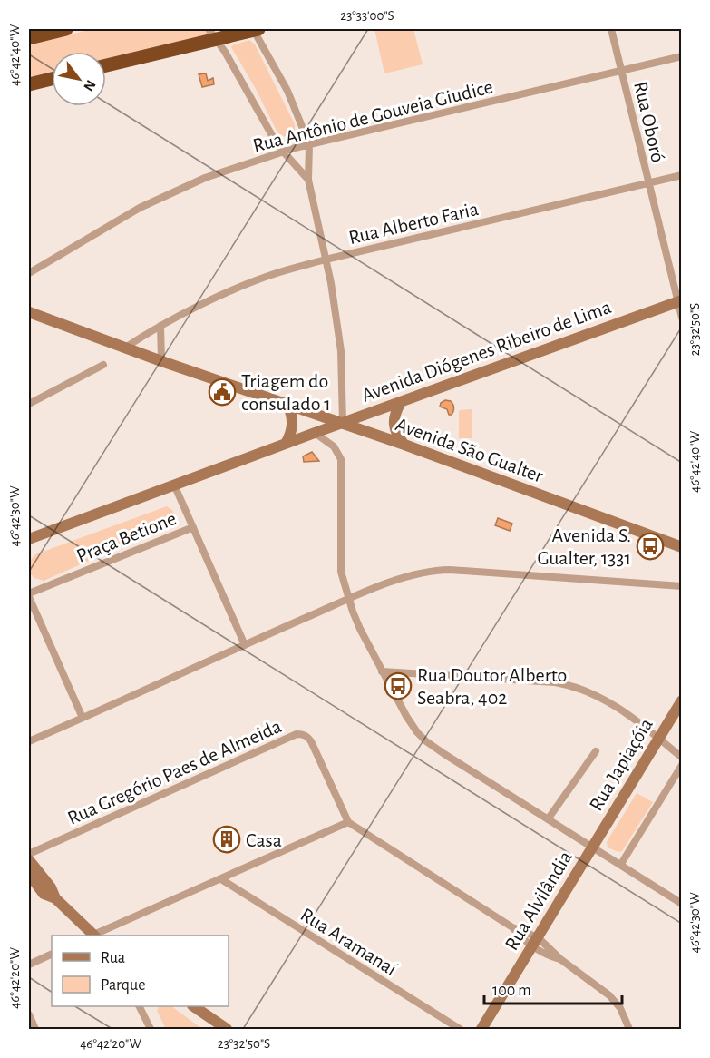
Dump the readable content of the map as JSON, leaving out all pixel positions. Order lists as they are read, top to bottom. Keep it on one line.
{"streets":{"street":["Rua Antônio de Gouveia Giudice","Rua Oboró","Rua Alberto Faria","Avenida Diógenes Ribeiro de Lima","Avenida São Gualter","Praça Betione","Rua Japiaçóia","Rua Gregório Paes de Almeida","Rua Alvilândia","Rua Aramanaí"]},"crossings":[["Rua Antônio de Gouveia Giudice","Rua Oboró"],["Rua Oboró","Rua Alberto Faria"],["Rua Oboró","Avenida Diógenes Ribeiro de Lima"],["Rua Alberto Faria","Avenida São Gualter"],["Avenida Diógenes Ribeiro de Lima","Avenida São Gualter"],["Avenida Diógenes Ribeiro de Lima","Praça Betione"],["Rua Japiaçóia","Rua Alvilândia"]],"places":{"public building":["Triagem do consulado 1"],"bus stop":["Avenida S. Gualter, 1331","Rua Doutor Alberto Seabra, 402"],"building":["Casa"]},"legend":["Rua","Parque"],"scale_bar":"100 m","north":"bottom right","coordinates":["23°33'00\"S","46°42'40\"W","23°32'50\"S","46°42'30\"W","46°42'20\"W"]}
